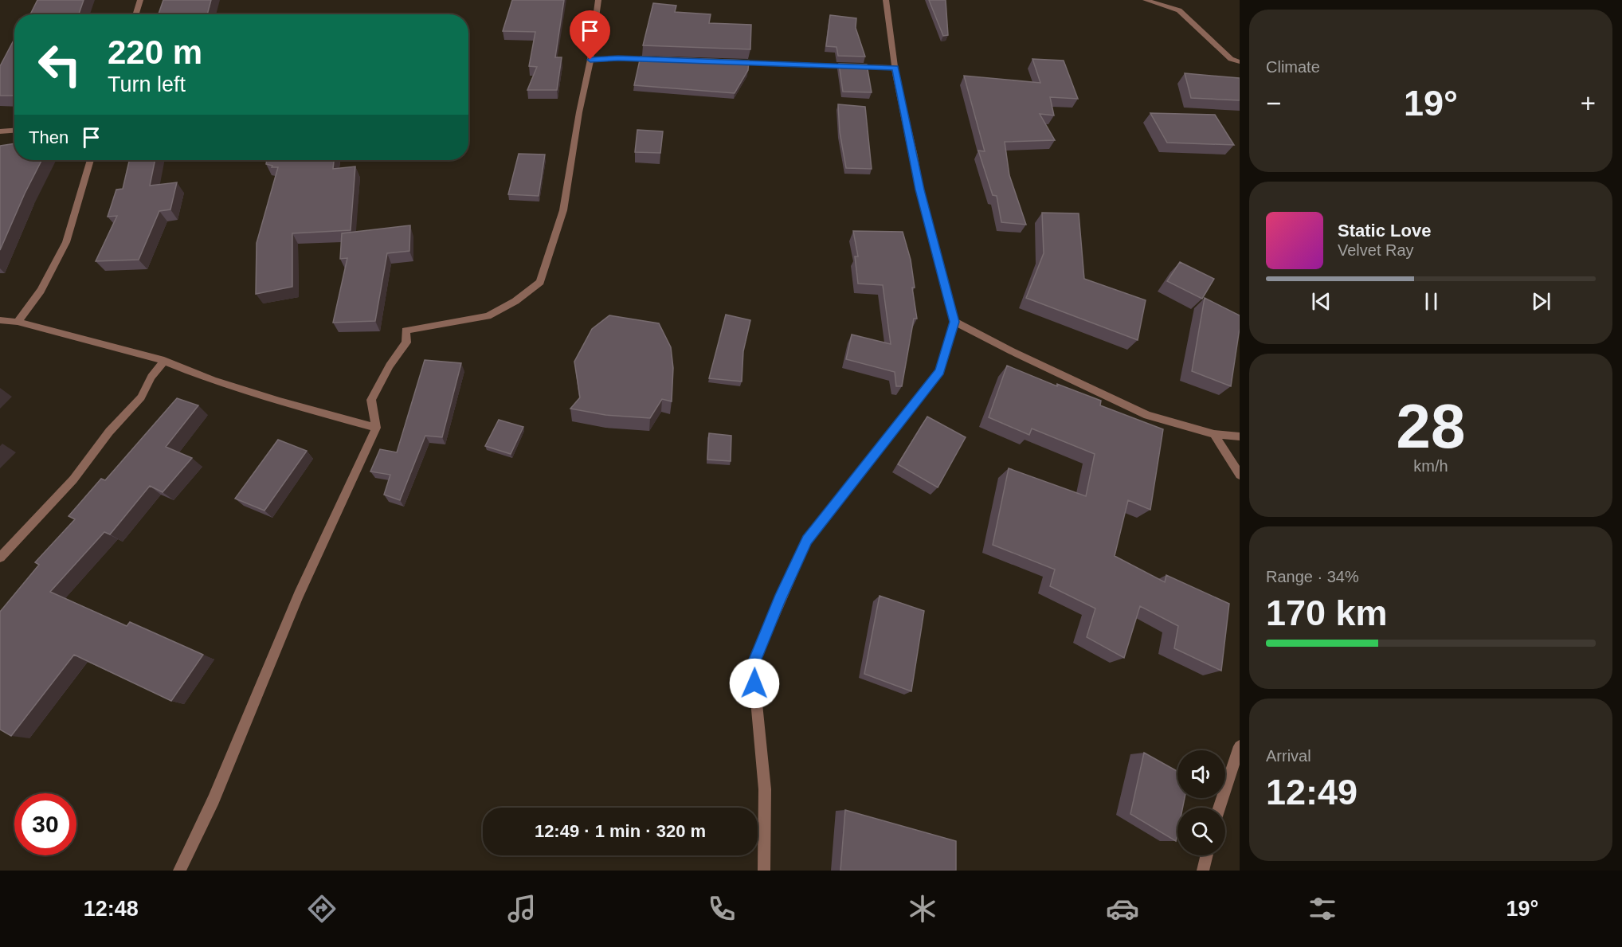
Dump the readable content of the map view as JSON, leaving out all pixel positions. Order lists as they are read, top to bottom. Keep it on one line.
{"page":{"tile":["Climate",["28","km/h"],["Range · 34%","170 km"],["Arrival","12:49"]],"turn":["220 m","Turn left"],"heat":["−","19°","+"],"then":"Then","song":["Static Love","Velvet Ray"],"limit":"30","trip":"12:49 · 1 min · 320 m","tabs":["12:48","19°"]}}
